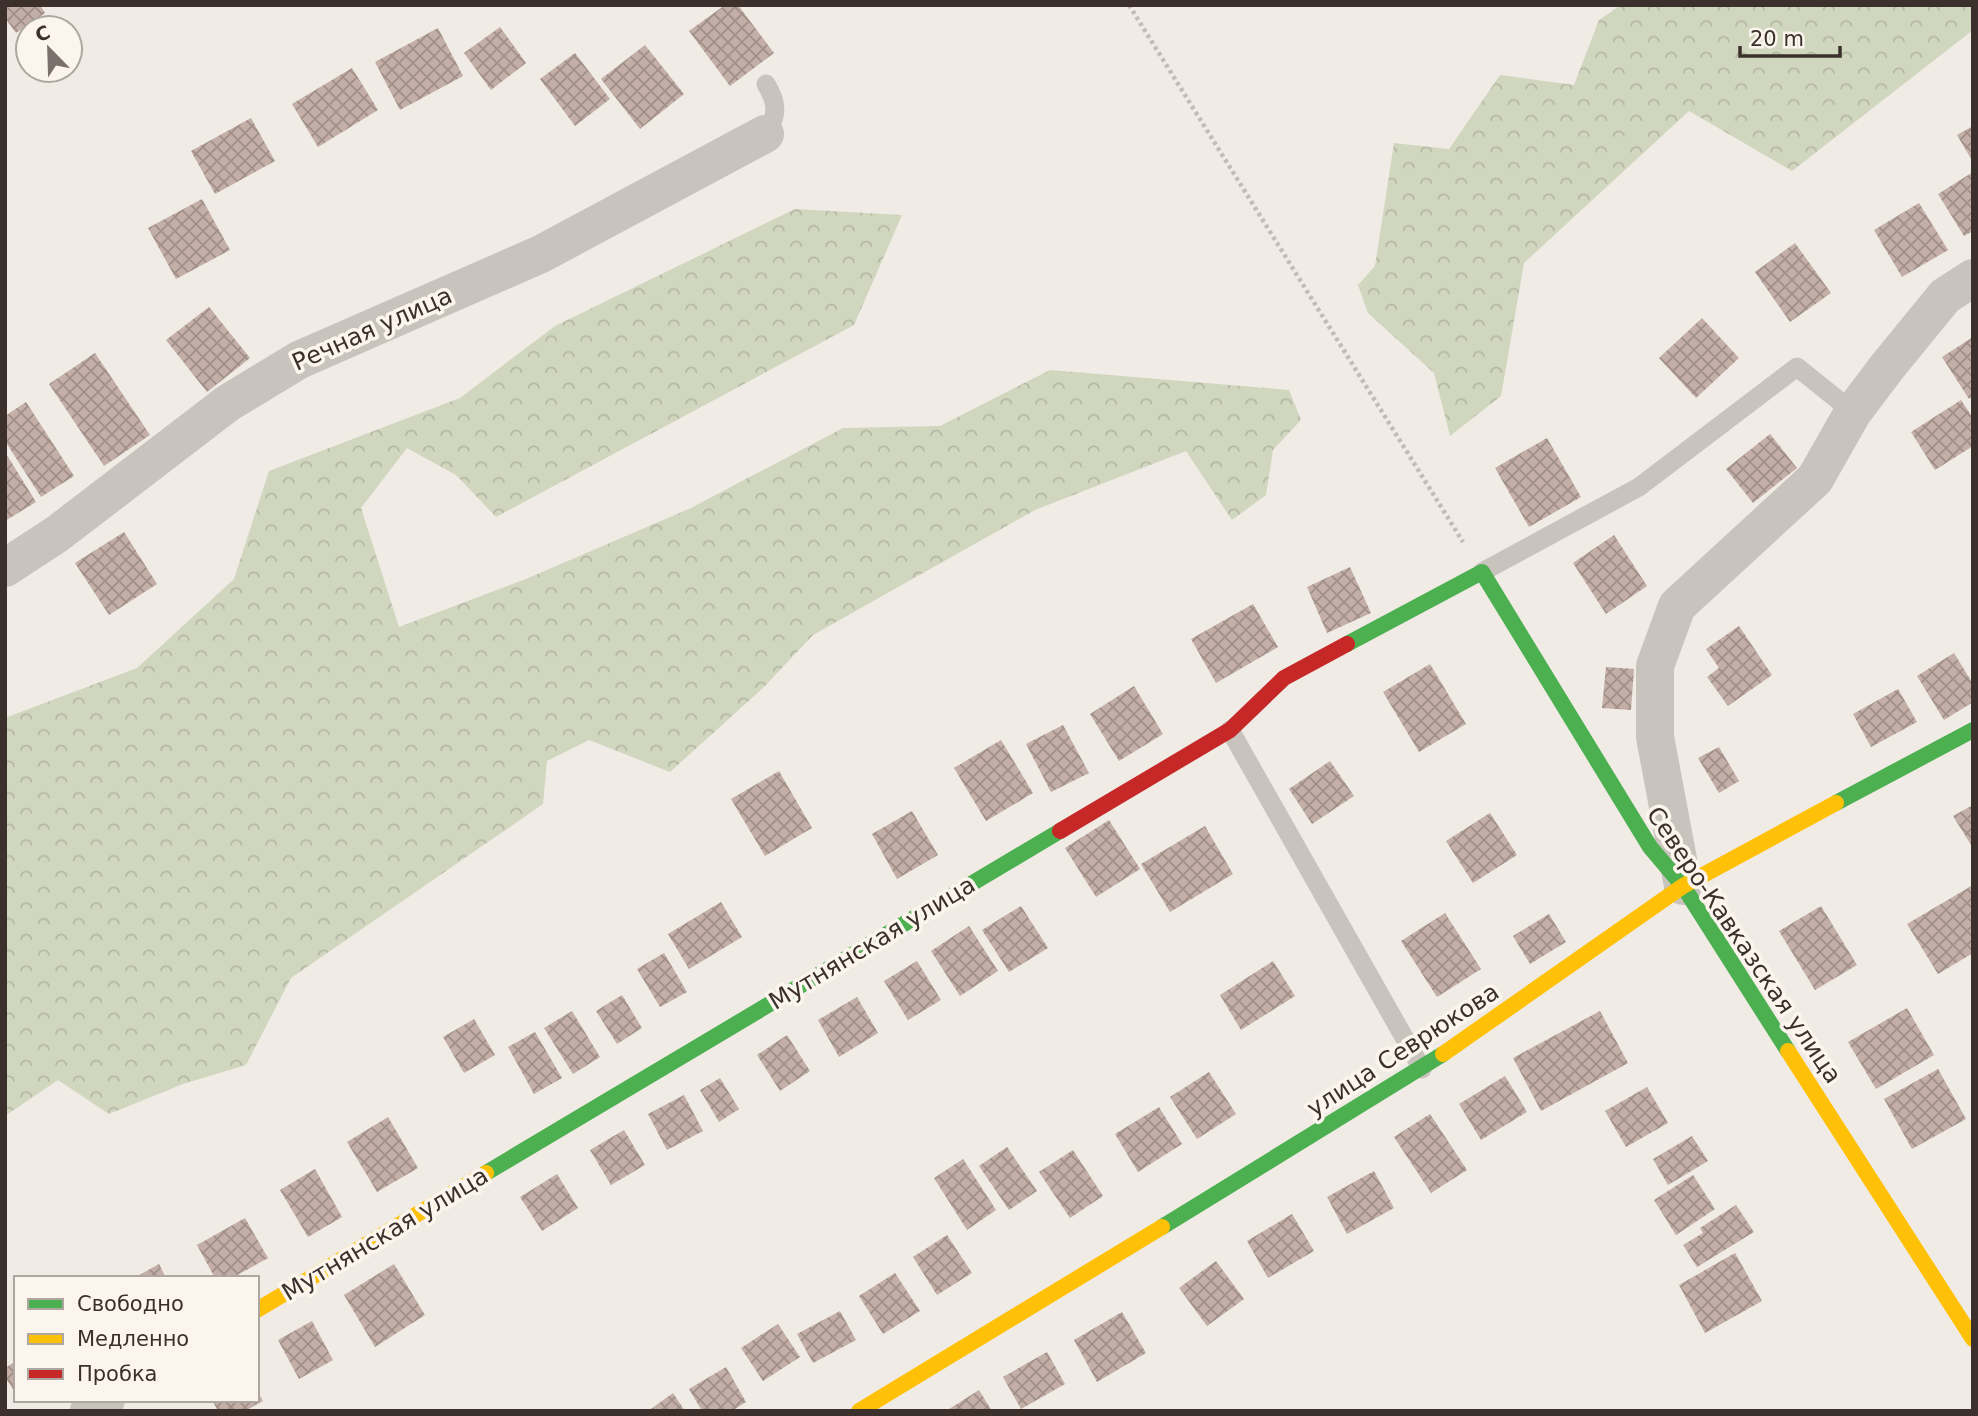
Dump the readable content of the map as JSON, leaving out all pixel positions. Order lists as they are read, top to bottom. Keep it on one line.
{"streets":{"street":["Речная улица","Мутнянская улица","Северо-Кавказская улица","улица Севрюкова"]},"crossings":[["Мутнянская улица","Северо-Кавказская улица"],["Северо-Кавказская улица","улица Севрюкова"]],"legend":["Свободно","Медленно","Пробка"],"scale_bar":"20 m","north":"top left"}
